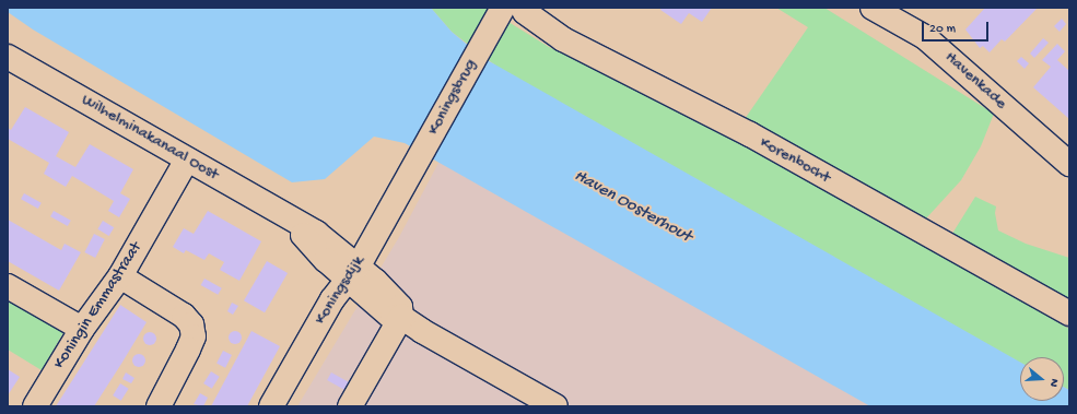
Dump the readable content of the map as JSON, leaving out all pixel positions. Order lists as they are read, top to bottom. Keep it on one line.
{"streets":{"street":["Havenkade","Koningsbrug","Wilhelminakanaal Oost","Korenbocht","Koningsdijk","Koningin Emmastraat"]},"crossings":[["Koningsbrug","Koningsdijk"],["Wilhelminakanaal Oost","Koningsdijk"],["Wilhelminakanaal Oost","Koningin Emmastraat"]],"water":["Haven Oosterhout"],"scale_bar":"20 m","north":"right"}
